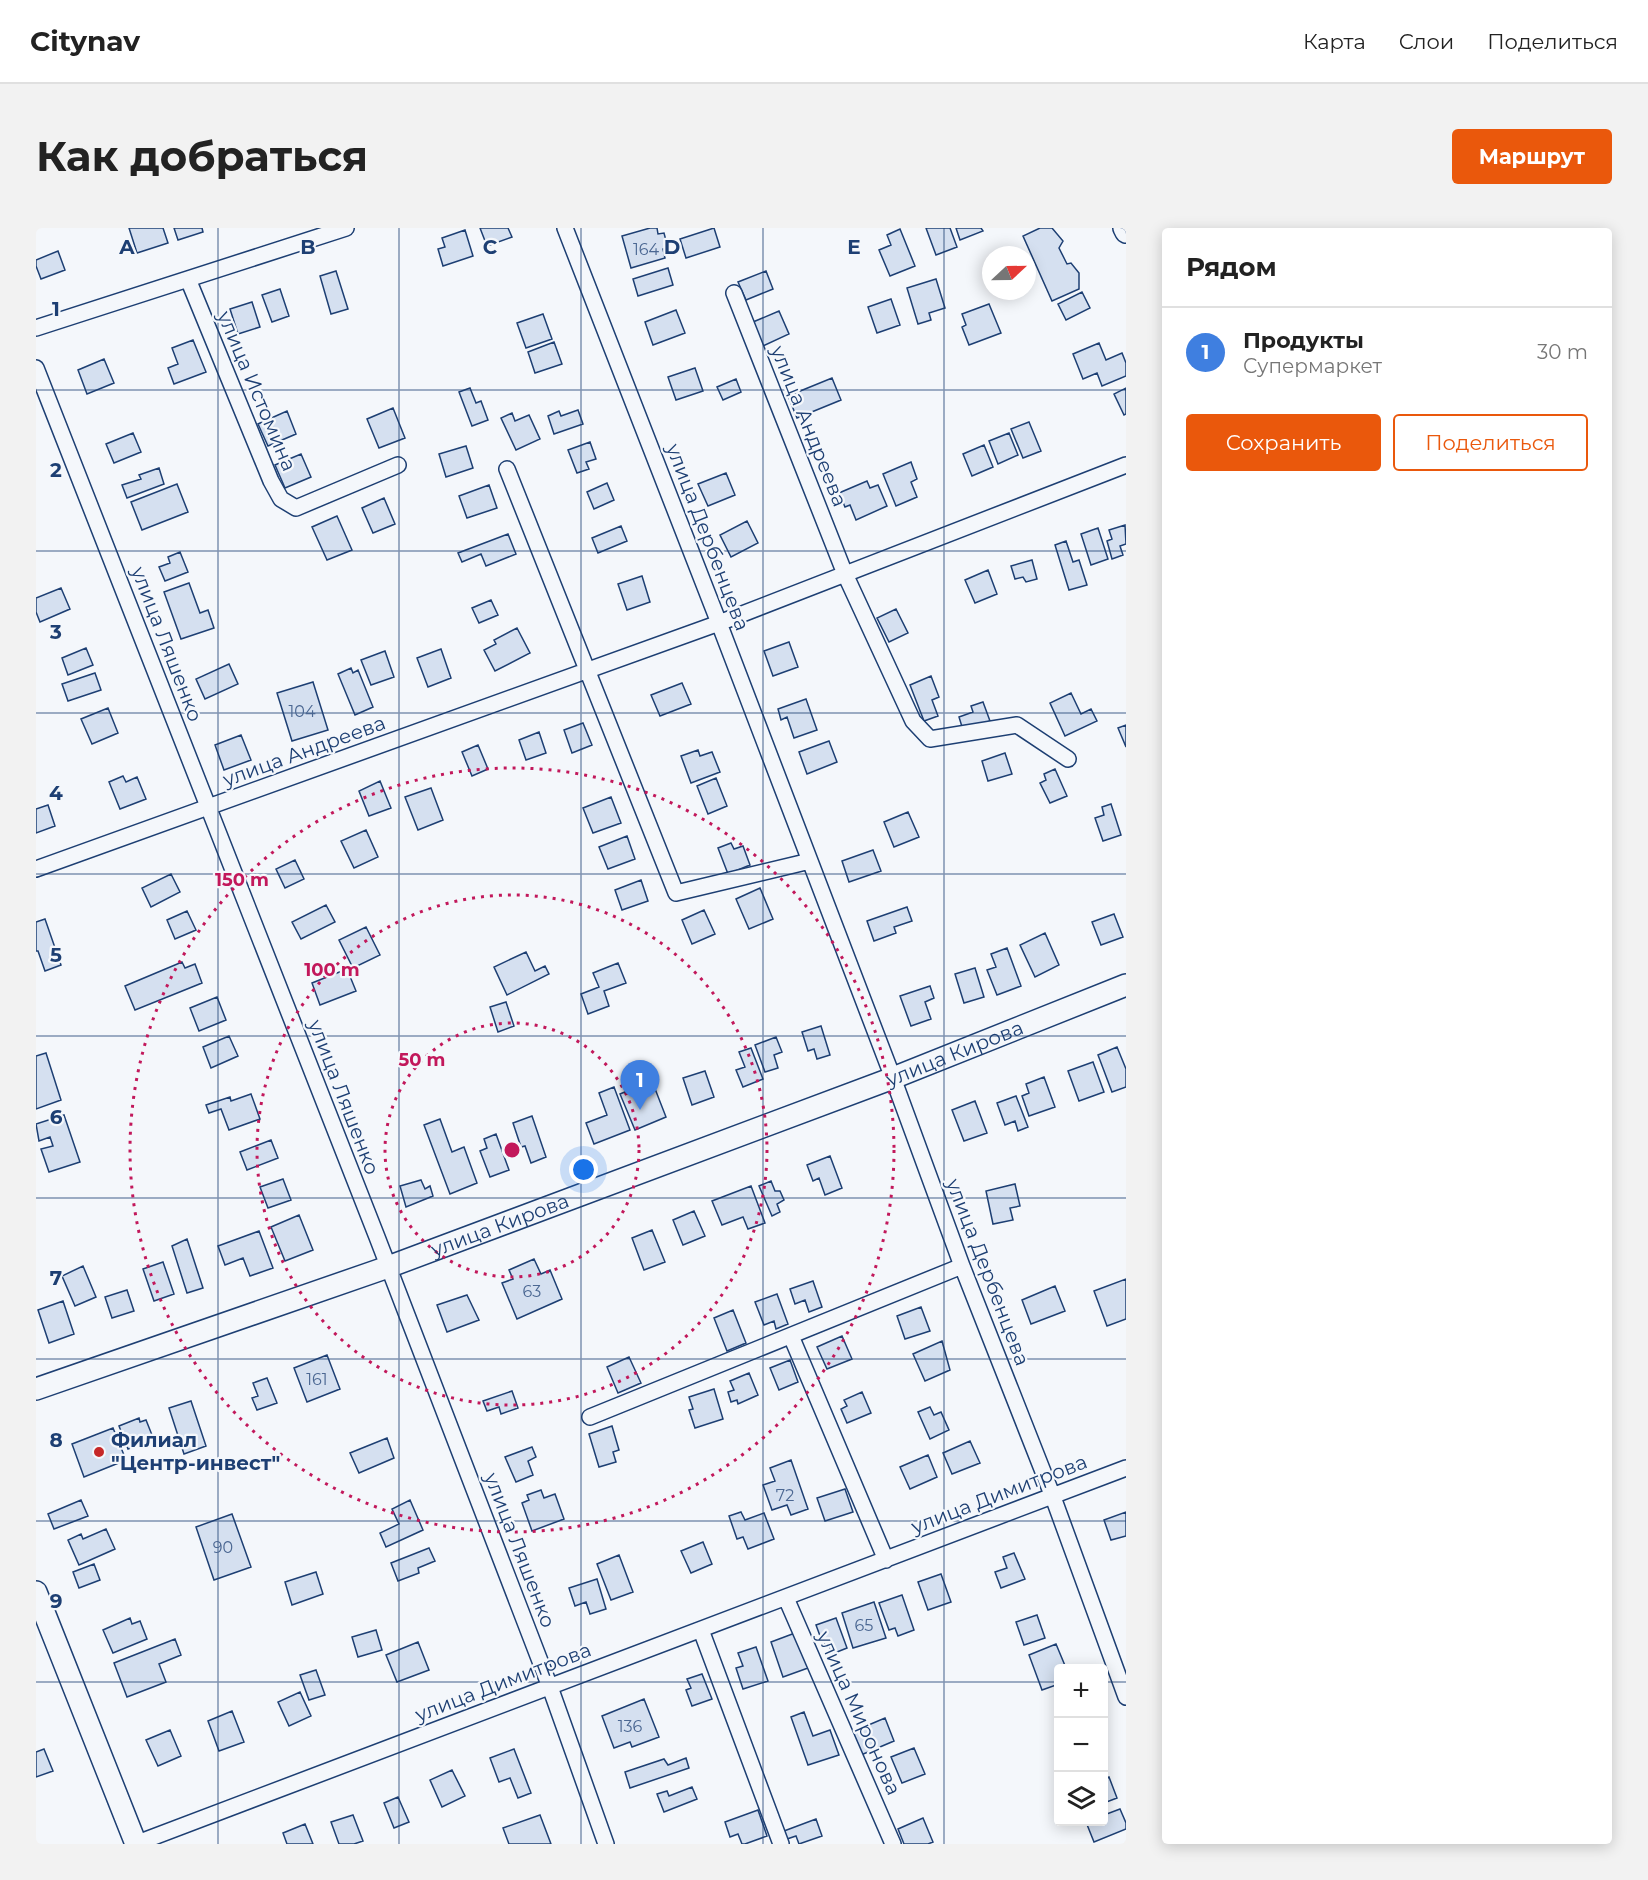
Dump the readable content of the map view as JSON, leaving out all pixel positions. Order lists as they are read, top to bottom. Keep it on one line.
{"streets":{"main road":["улица Кирова"],"street":["улица Истомина","улица Андреева","улица Дербенцева","улица Ляшенко","улица Димитрова","улица Миронова"]},"crossings":[["улица Андреева","улица Дербенцева"],["улица Андреева","улица Ляшенко"],["улица Дербенцева","улица Кирова"],["улица Дербенцева","улица Димитрова"],["улица Ляшенко","улица Кирова"],["улица Ляшенко","улица Димитрова"],["улица Димитрова","улица Миронова"]],"places":["Филиал \"Центр-инвест\""],"house_numbers":["164","104","63","161","72","90","65","136"],"north":"right","page":{"header":"Citynav","nav":["Карта","Слои","Поделиться"],"buttons":["Маршрут",["Сохранить","Поделиться"]],"title":"Как добраться","heading":"Рядом","list":[{"mark":"1","name":"Продукты","note":"Супермаркет","value":"30 m"}],"pins":"1","map_buttons":["+","−"]},"grid":{"columns":["A","B","C","D","E"],"rows":["1","2","3","4","5","6","7","8","9"]},"rings":["150 m","100 m","50 m"]}
